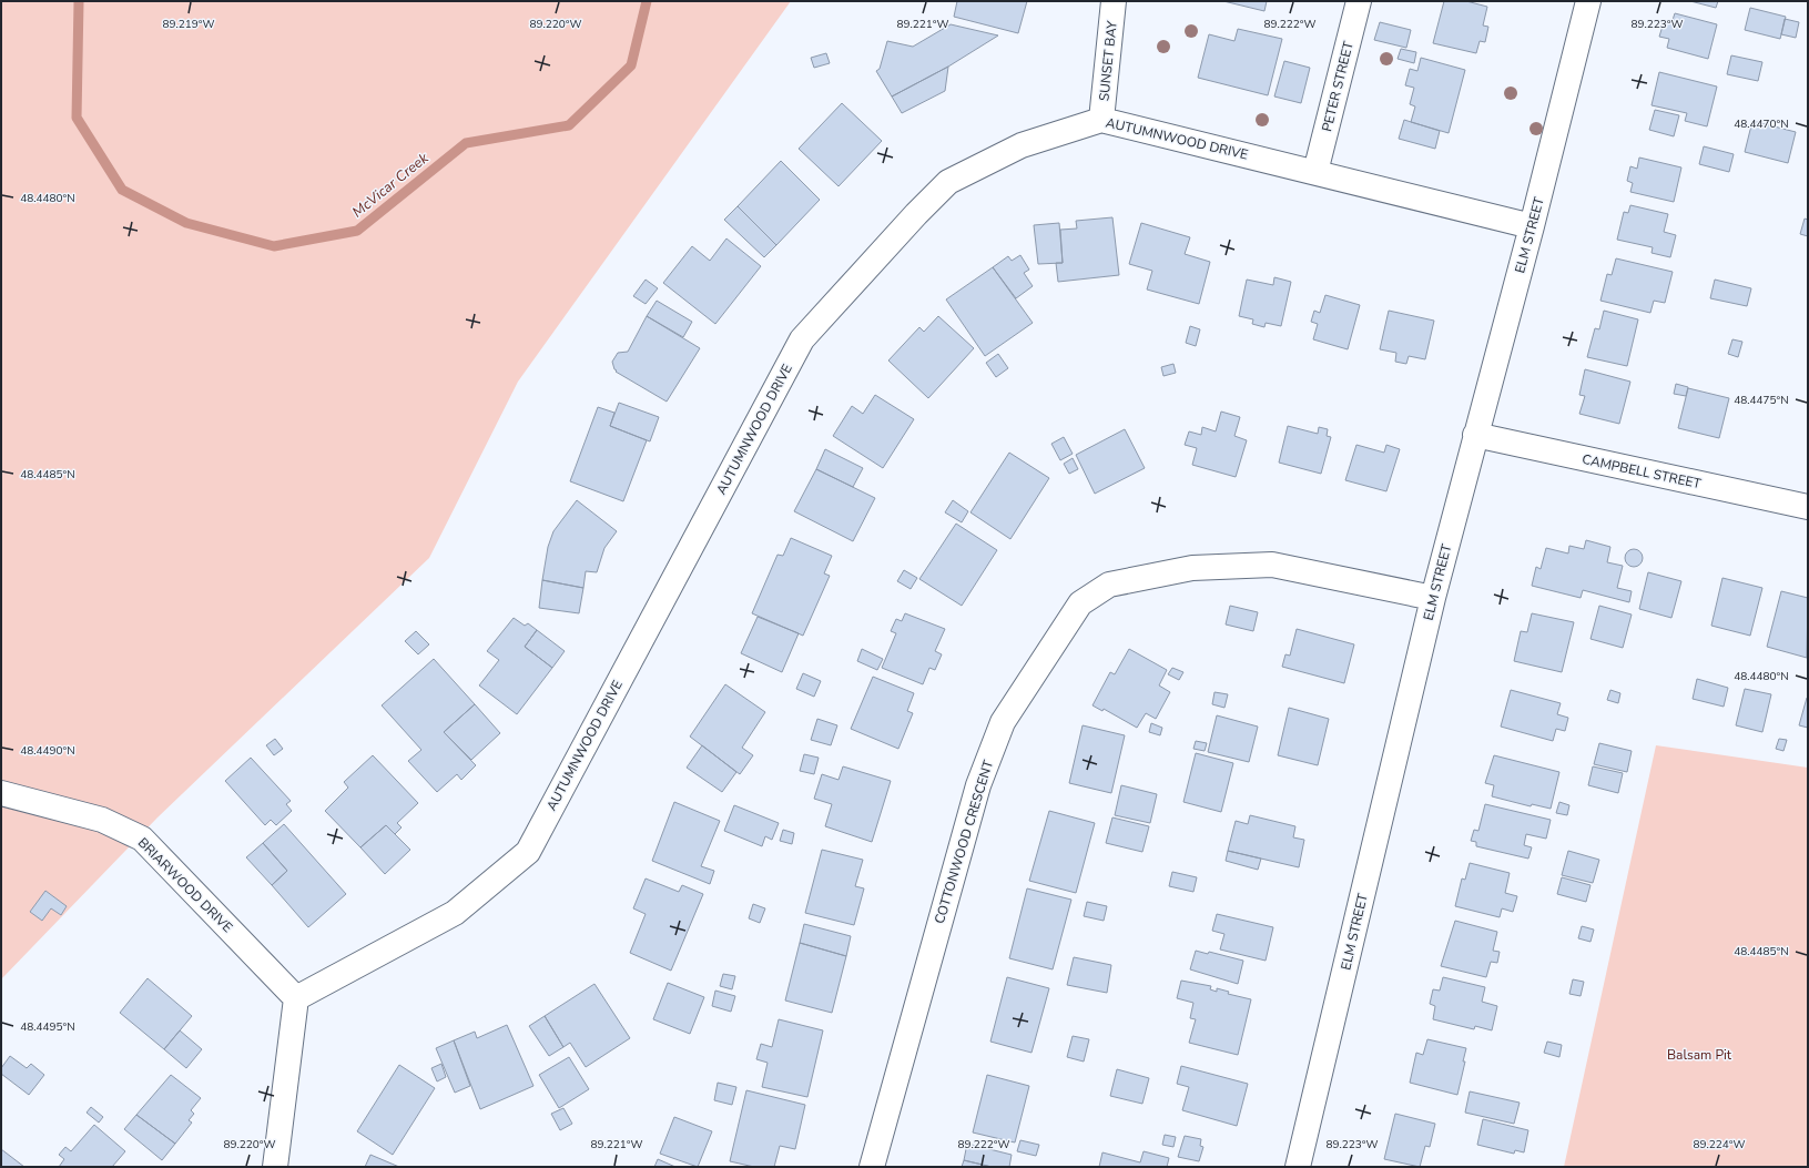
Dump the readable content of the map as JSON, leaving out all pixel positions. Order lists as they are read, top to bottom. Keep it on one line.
{"streets":{"street":["SUNSET BAY","PETER STREET","AUTUMNWOOD DRIVE","ELM STREET","CAMPBELL STREET","COTTONWOOD CRESCENT","BRIARWOOD DRIVE"]},"crossings":[["SUNSET BAY","AUTUMNWOOD DRIVE"],["PETER STREET","AUTUMNWOOD DRIVE"],["AUTUMNWOOD DRIVE","ELM STREET"],["AUTUMNWOOD DRIVE","BRIARWOOD DRIVE"],["ELM STREET","CAMPBELL STREET"],["ELM STREET","COTTONWOOD CRESCENT"]],"water":["McVicar Creek"],"parks":["Balsam Pit"],"coordinates":["89.219°W","89.222°W","89.220°W","89.221°W","89.223°W","48.4470°N","48.4480°N","48.4475°N","48.4485°N","48.4490°N","48.4495°N","89.224°W"]}
